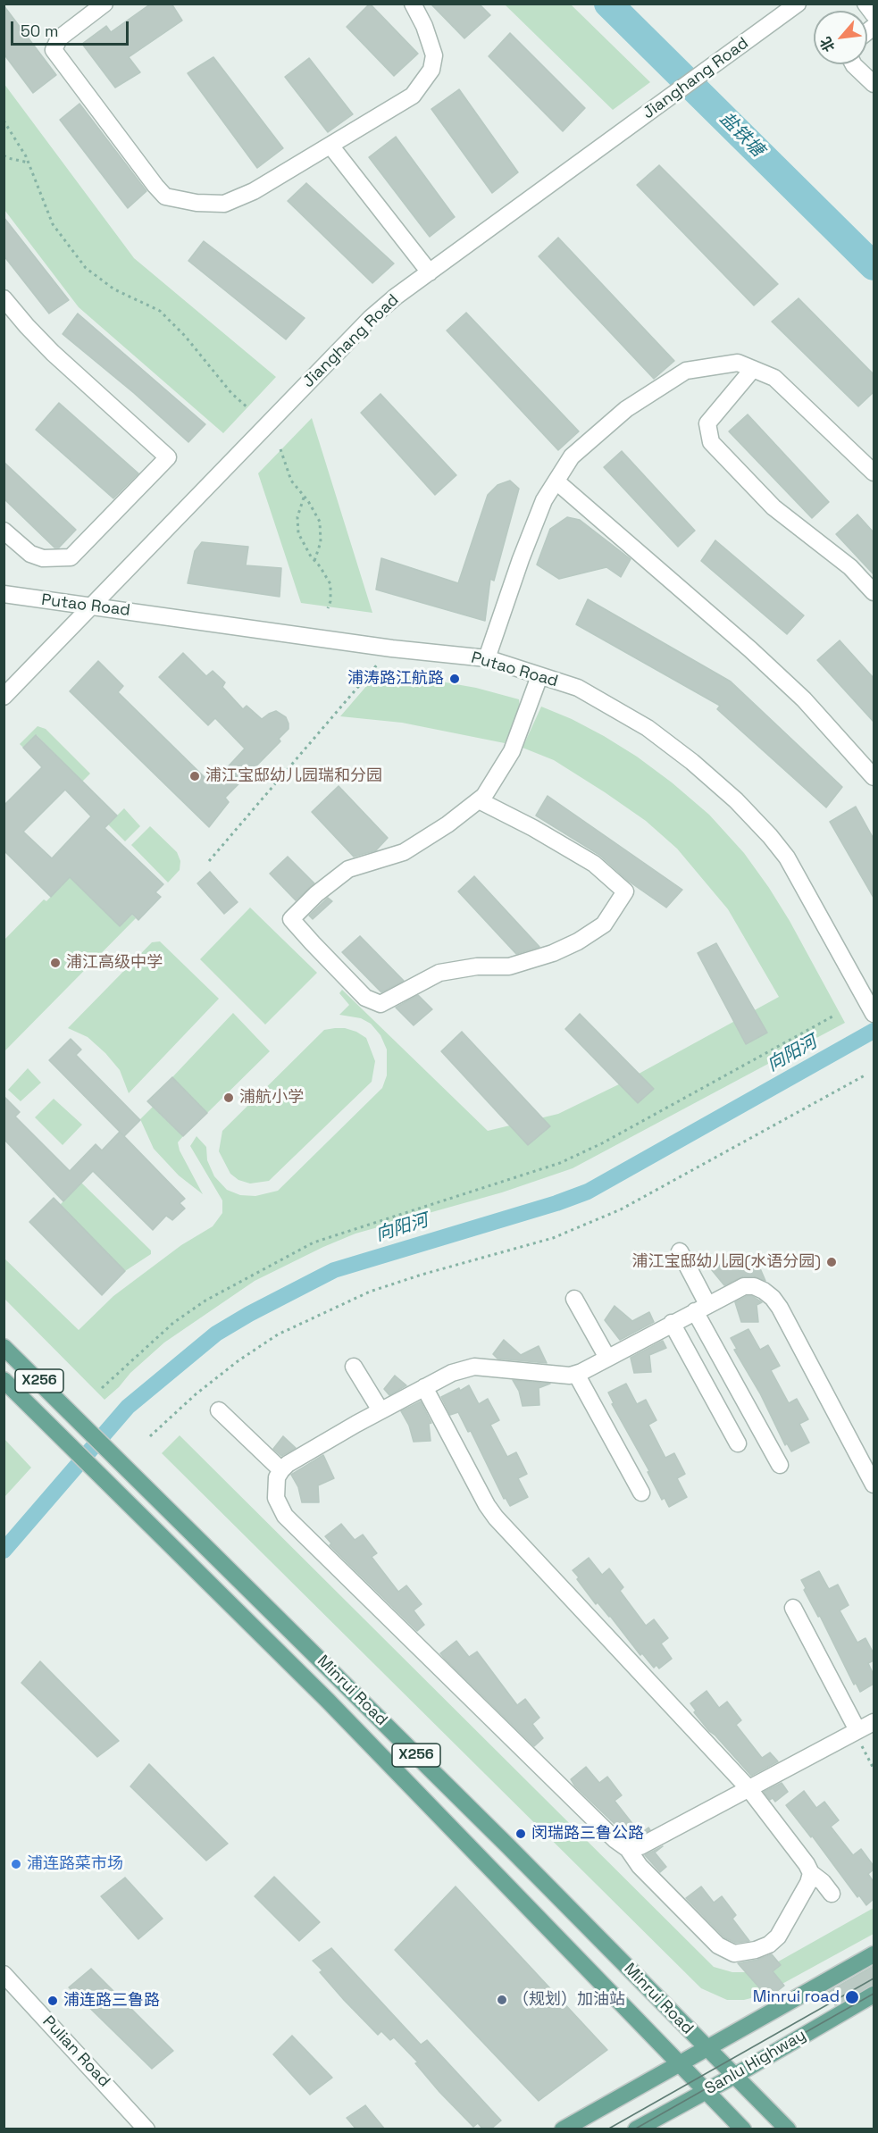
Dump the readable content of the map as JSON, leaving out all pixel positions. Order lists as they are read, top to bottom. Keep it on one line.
{"streets":{"main road":["X256","Minrui Road","Sanlu Highway"],"street":["Jianghang Road","Putao Road","Pulian Road"]},"crossings":[["Jianghang Road","Putao Road"],["Minrui Road","Sanlu Highway"]],"water":["盐铁塘","向阳河"],"places":["浦涛路江航路","浦江宝邸幼儿园瑞和分园","浦江高级中学","浦航小学","浦江宝邸幼儿园(水语分园)","闵瑞路三鲁公路","浦连路菜市场","Minrui road","（规划）加油站","浦连路三鲁路"],"scale_bar":"50 m","north":"bottom left"}
